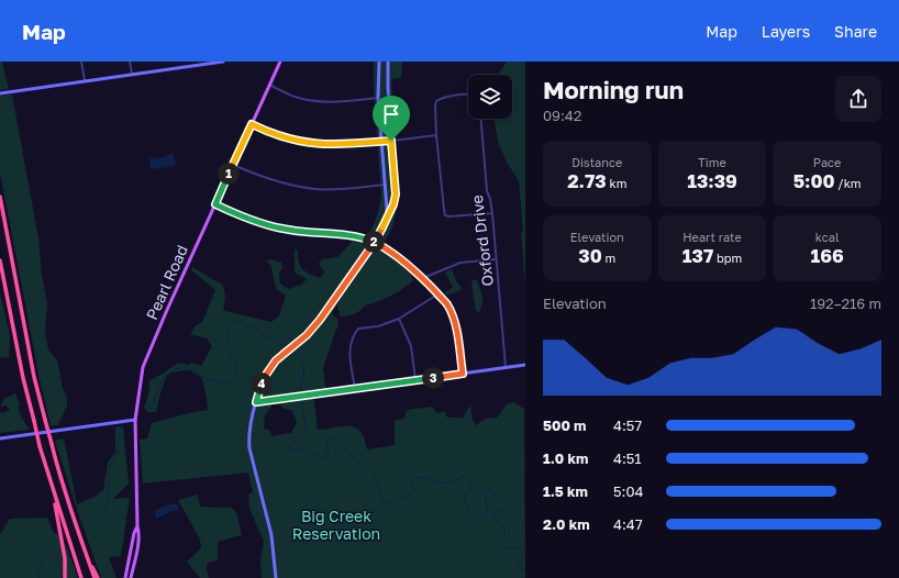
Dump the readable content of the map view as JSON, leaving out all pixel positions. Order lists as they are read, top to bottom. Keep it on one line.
{"streets":{"main road":["Pearl Road"],"street":["Oxford Drive"]},"parks":["Big Creek Reservation"],"page":{"header":"Map","nav":["Map","Layers","Share"],"heading":["Morning run","09:42"],"stats":[["Distance","2.73 km"],["Time","13:39"],["Pace","5:00 /km"],["Elevation","30 m"],["Heart rate","137 bpm"],["kcal","166"]],"pins":["1","2","3","4"],"chart":["Elevation","192–216 m"],"list":[{"name":"500 m","note":"4:57"},{"name":"1.0 km","note":"4:51"},{"name":"1.5 km","note":"5:04"},{"name":"2.0 km","note":"4:47"}]}}
